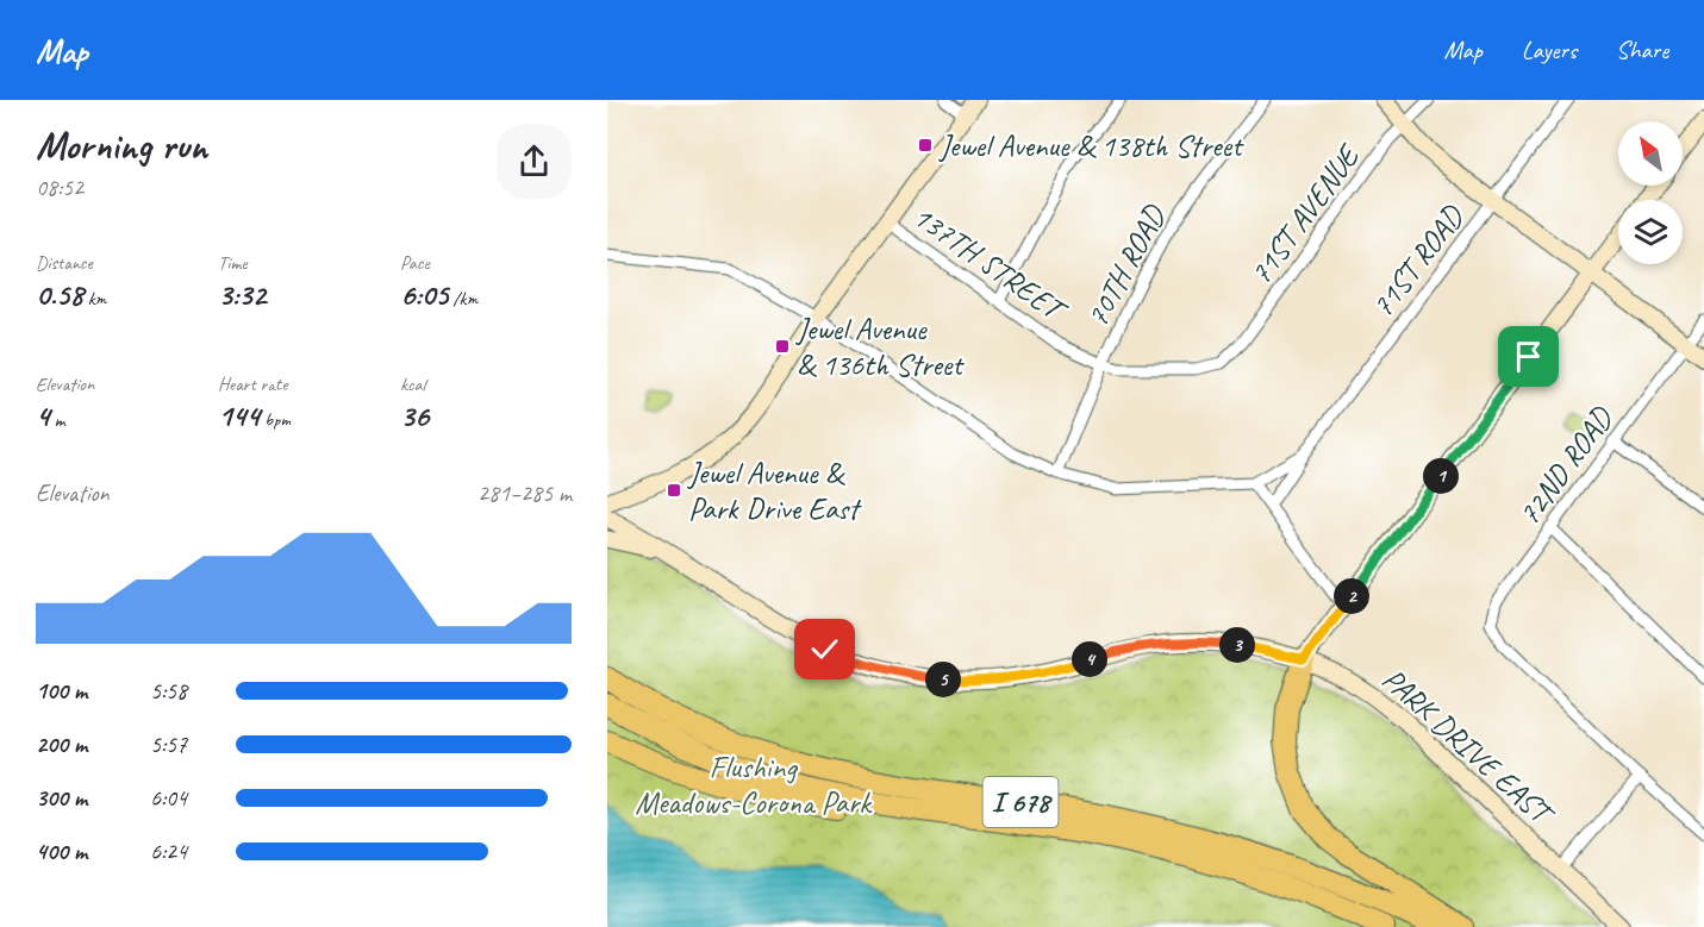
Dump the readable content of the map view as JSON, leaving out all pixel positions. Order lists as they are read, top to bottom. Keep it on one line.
{"streets":{"highway":["I 678"],"street":["71ST AVENUE","137TH STREET","71ST ROAD","70TH ROAD","72ND ROAD","PARK DRIVE EAST"]},"crossings":[["71ST AVENUE","137TH STREET"],["137TH STREET","70TH ROAD"]],"parks":["Flushing Meadows-Corona Park"],"places":{"transit":["Jewel Avenue & 138th Street","Jewel Avenue & 136th Street","Jewel Avenue & Park Drive East"]},"north":"top left","page":{"header":"Map","nav":["Map","Layers","Share"],"heading":["Morning run","08:52"],"stats":[["Distance","0.58 km"],["Time","3:32"],["Pace","6:05 /km"],["Elevation","4 m"],["Heart rate","144 bpm"],["kcal","36"]],"pins":["1","2","3","4","5"],"chart":["Elevation","281–285 m"],"list":[{"name":"100 m","note":"5:58"},{"name":"200 m","note":"5:57"},{"name":"300 m","note":"6:04"},{"name":"400 m","note":"6:24"}]}}
